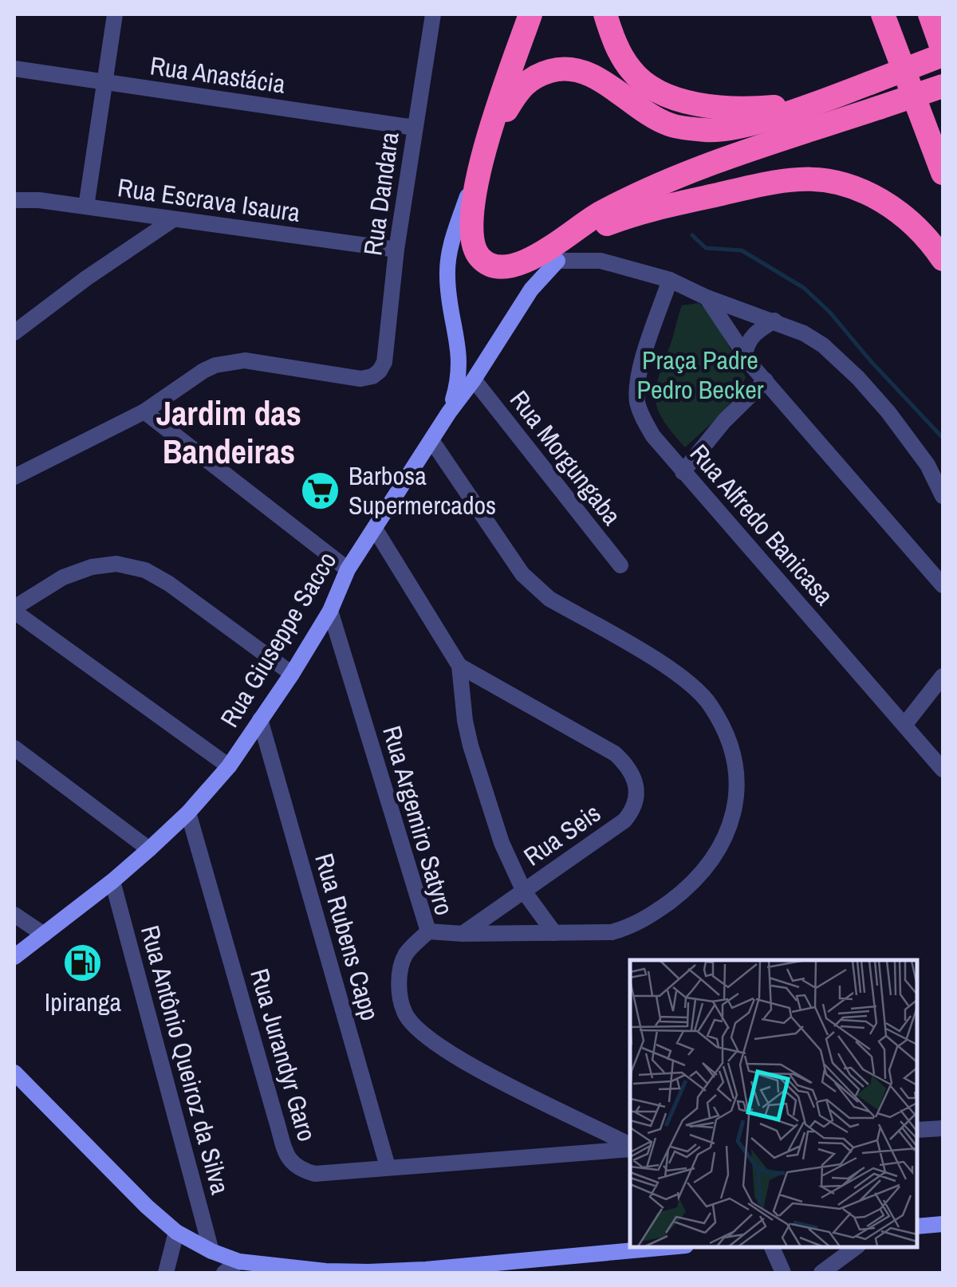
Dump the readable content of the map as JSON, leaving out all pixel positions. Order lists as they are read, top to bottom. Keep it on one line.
{"streets":{"main road":["Rua Giuseppe Sacco"],"street":["Rua Anastácia","Rua Dandara","Rua Escrava Isaura","Rua Morgungaba","Rua Alfredo Banicasa","Rua Argemiro Satyro","Rua Seis","Rua Rubens Capp","Rua Jurandyr Garo","Rua Antônio Queiroz da Silva"]},"crossings":[["Rua Anastácia","Rua Dandara"],["Rua Dandara","Rua Escrava Isaura"],["Rua Morgungaba","Rua Giuseppe Sacco"],["Rua Giuseppe Sacco","Rua Argemiro Satyro"],["Rua Giuseppe Sacco","Rua Rubens Capp"],["Rua Giuseppe Sacco","Rua Jurandyr Garo"],["Rua Giuseppe Sacco","Rua Antônio Queiroz da Silva"],["Rua Rubens Capp","Rua Jurandyr Garo"]],"districts":["Jardim das Bandeiras"],"parks":["Praça Padre Pedro Becker"],"places":{"supermarket":["Barbosa Supermercados"],"fuel station":["Ipiranga"]}}
